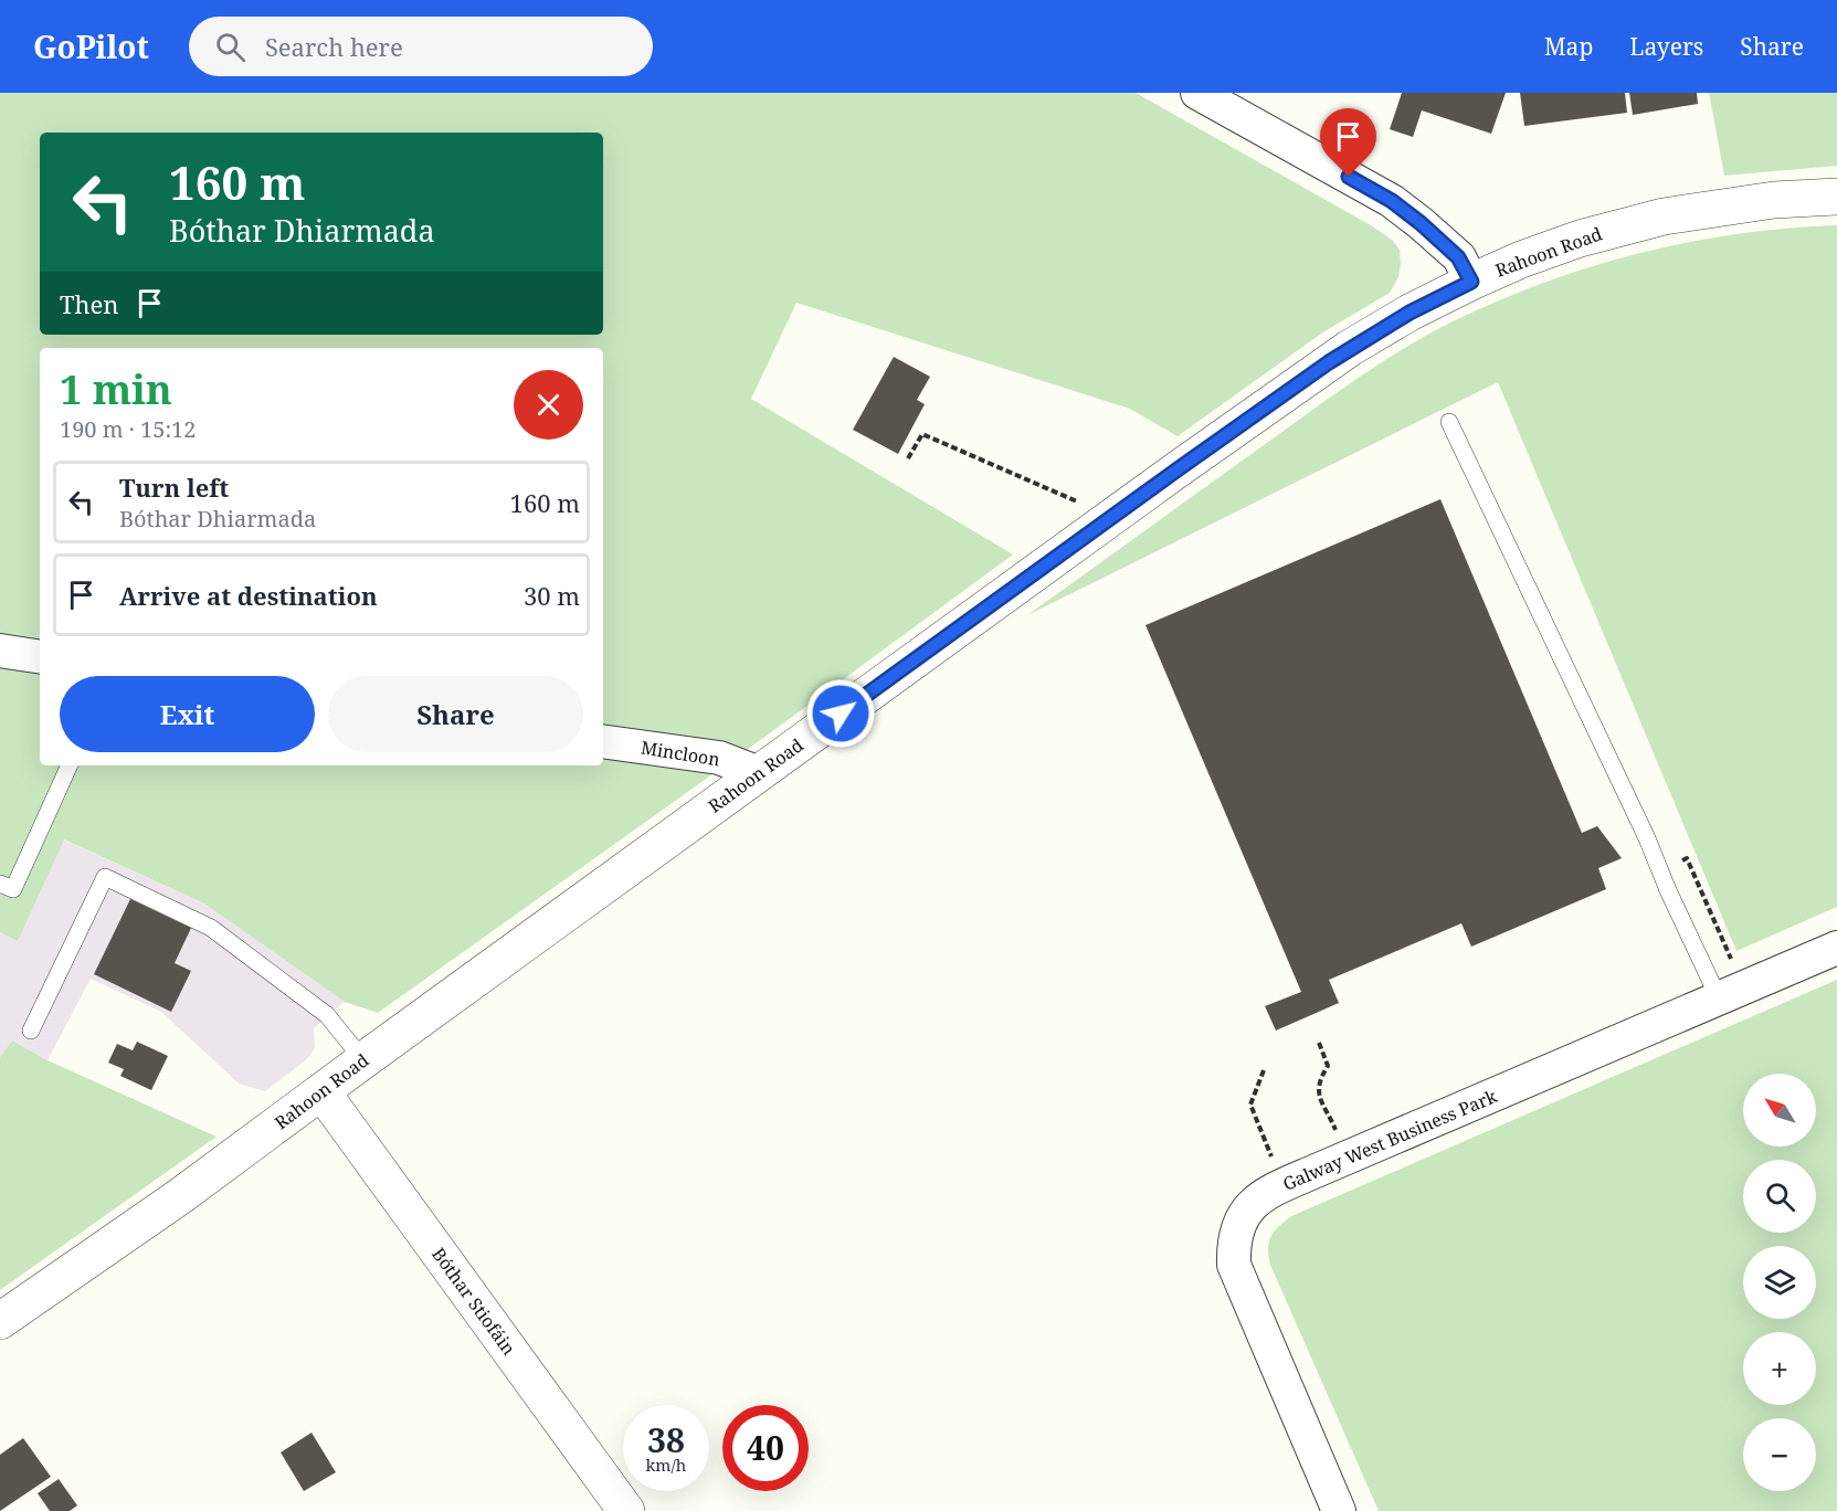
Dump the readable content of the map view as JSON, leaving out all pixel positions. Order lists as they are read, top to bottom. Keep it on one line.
{"streets":{"street":["Rahoon Road","Mincloon","Galway West Business Park","Bóthar Stiofáin"]},"crossings":[["Rahoon Road","Mincloon"],["Rahoon Road","Bóthar Stiofáin"]],"north":"top left","page":{"header":"GoPilot","search":"Search here","nav":["Map","Layers","Share"],"turn":["160 m","Bóthar Dhiarmada"],"then":"Then","heading":["1 min","190 m · 15:12"],"list":[{"name":"Turn left","note":"Bóthar Dhiarmada","value":"160 m"},{"name":"Arrive at destination","value":"30 m"}],"buttons":["Exit","Share"],"map_buttons":["+","−"],"speed":"38 km/h","limit":"40"}}
